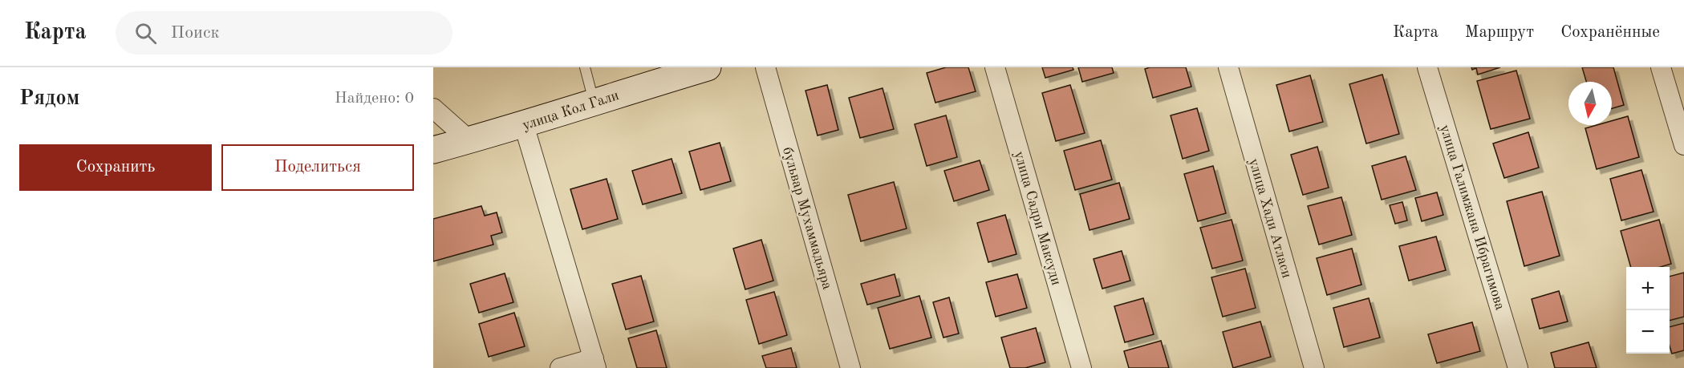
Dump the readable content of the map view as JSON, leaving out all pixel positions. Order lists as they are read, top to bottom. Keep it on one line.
{"streets":{"street":["улица Кол Гали","улица Галимжана Ибрагимова","бульвар Мухаммадьяра","улица Садри Максуди","улица Хади Атласи"]},"north":"bottom","page":{"header":"Карта","search":"Поиск","nav":["Карта","Маршрут","Сохранённые"],"heading":["Рядом","Найдено: 0"],"buttons":["Сохранить","Поделиться"],"map_buttons":["+","−"]}}
